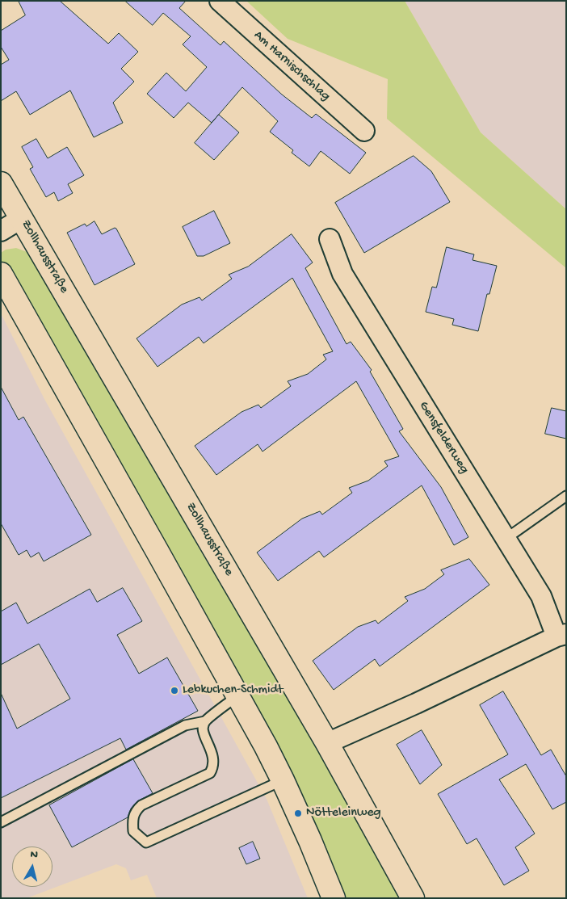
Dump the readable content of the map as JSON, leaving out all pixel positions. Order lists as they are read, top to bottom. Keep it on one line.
{"streets":{"main road":["Zollhausstraße"],"street":["Am Harnischschlag","Gensfelderweg"]},"places":["Lebkuchen-Schmidt","Nötteleinweg"],"north":"top"}
